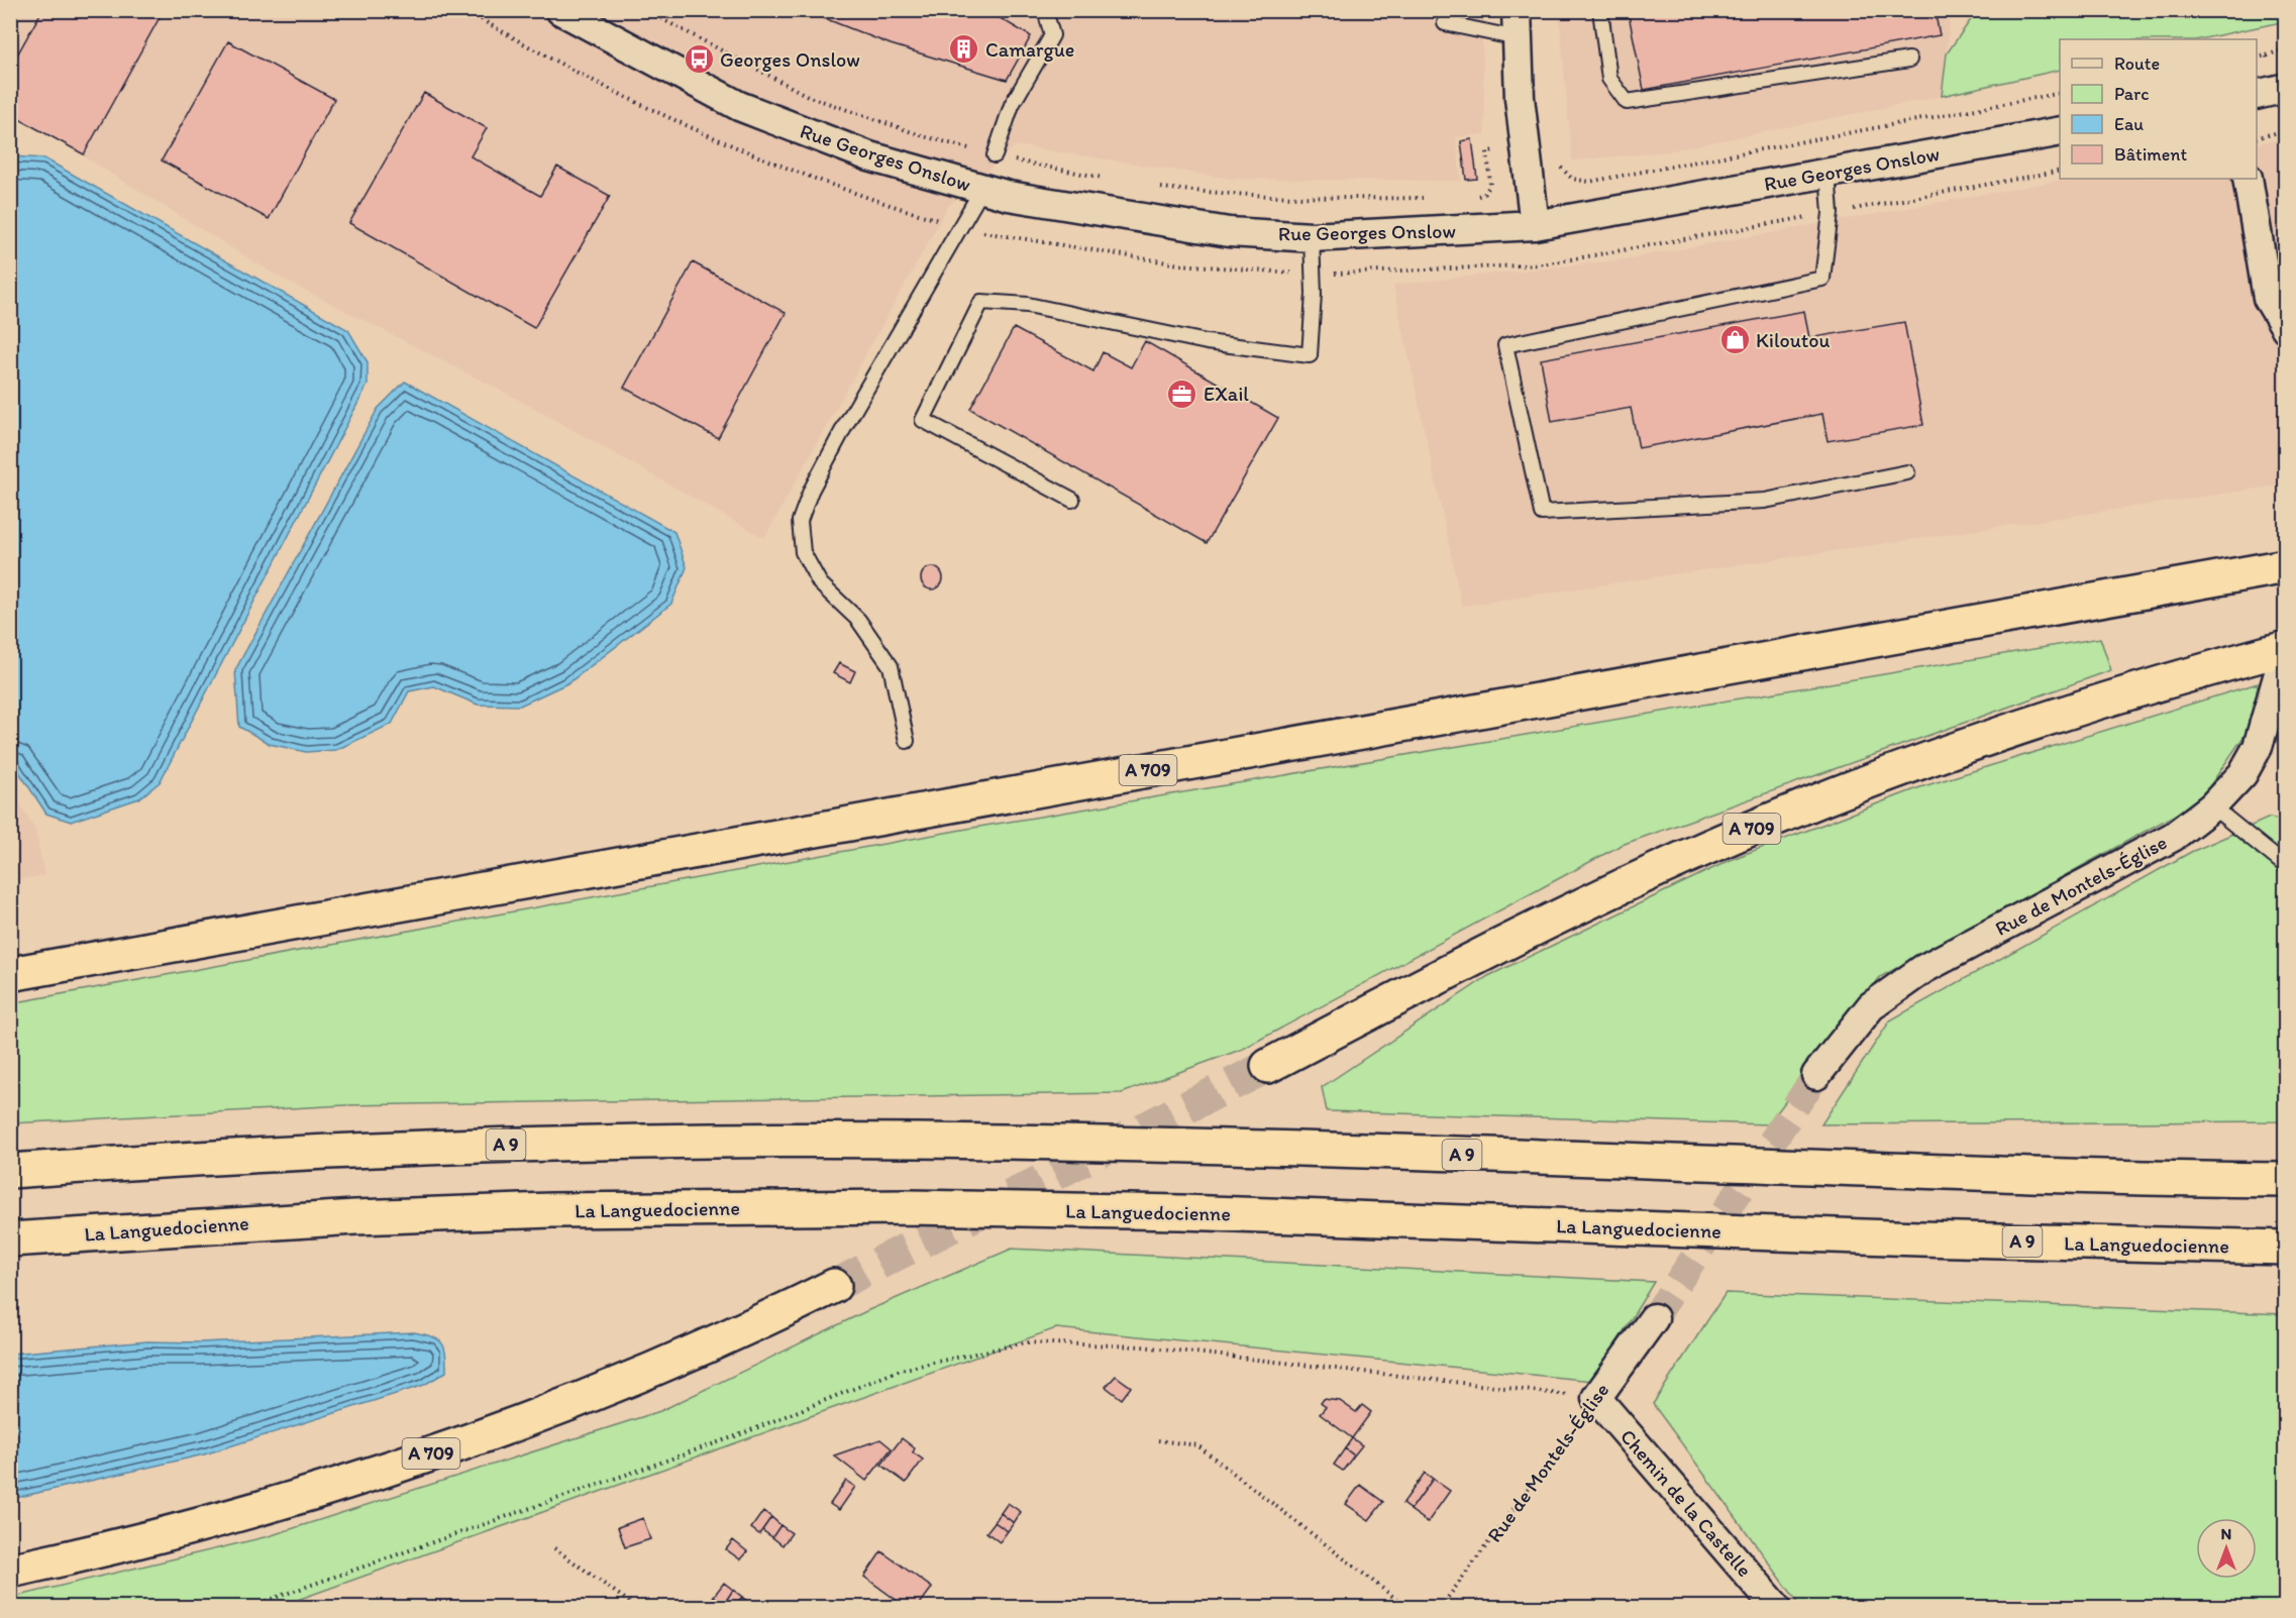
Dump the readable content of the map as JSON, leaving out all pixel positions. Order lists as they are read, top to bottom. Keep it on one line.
{"streets":{"highway":["A 709","A 9","La Languedocienne"],"street":["Rue Georges Onslow","Rue de Montels-Église","Chemin de la Castelle"]},"crossings":[["A 709","Rue de Montels-Église"],["Rue de Montels-Église","Chemin de la Castelle"]],"places":{"building":["Camargue"],"bus stop":["Georges Onslow"],"shop":["Kiloutou"],"office":["EXail"]},"legend":["Route","Parc","Eau","Bâtiment"],"north":"top"}
